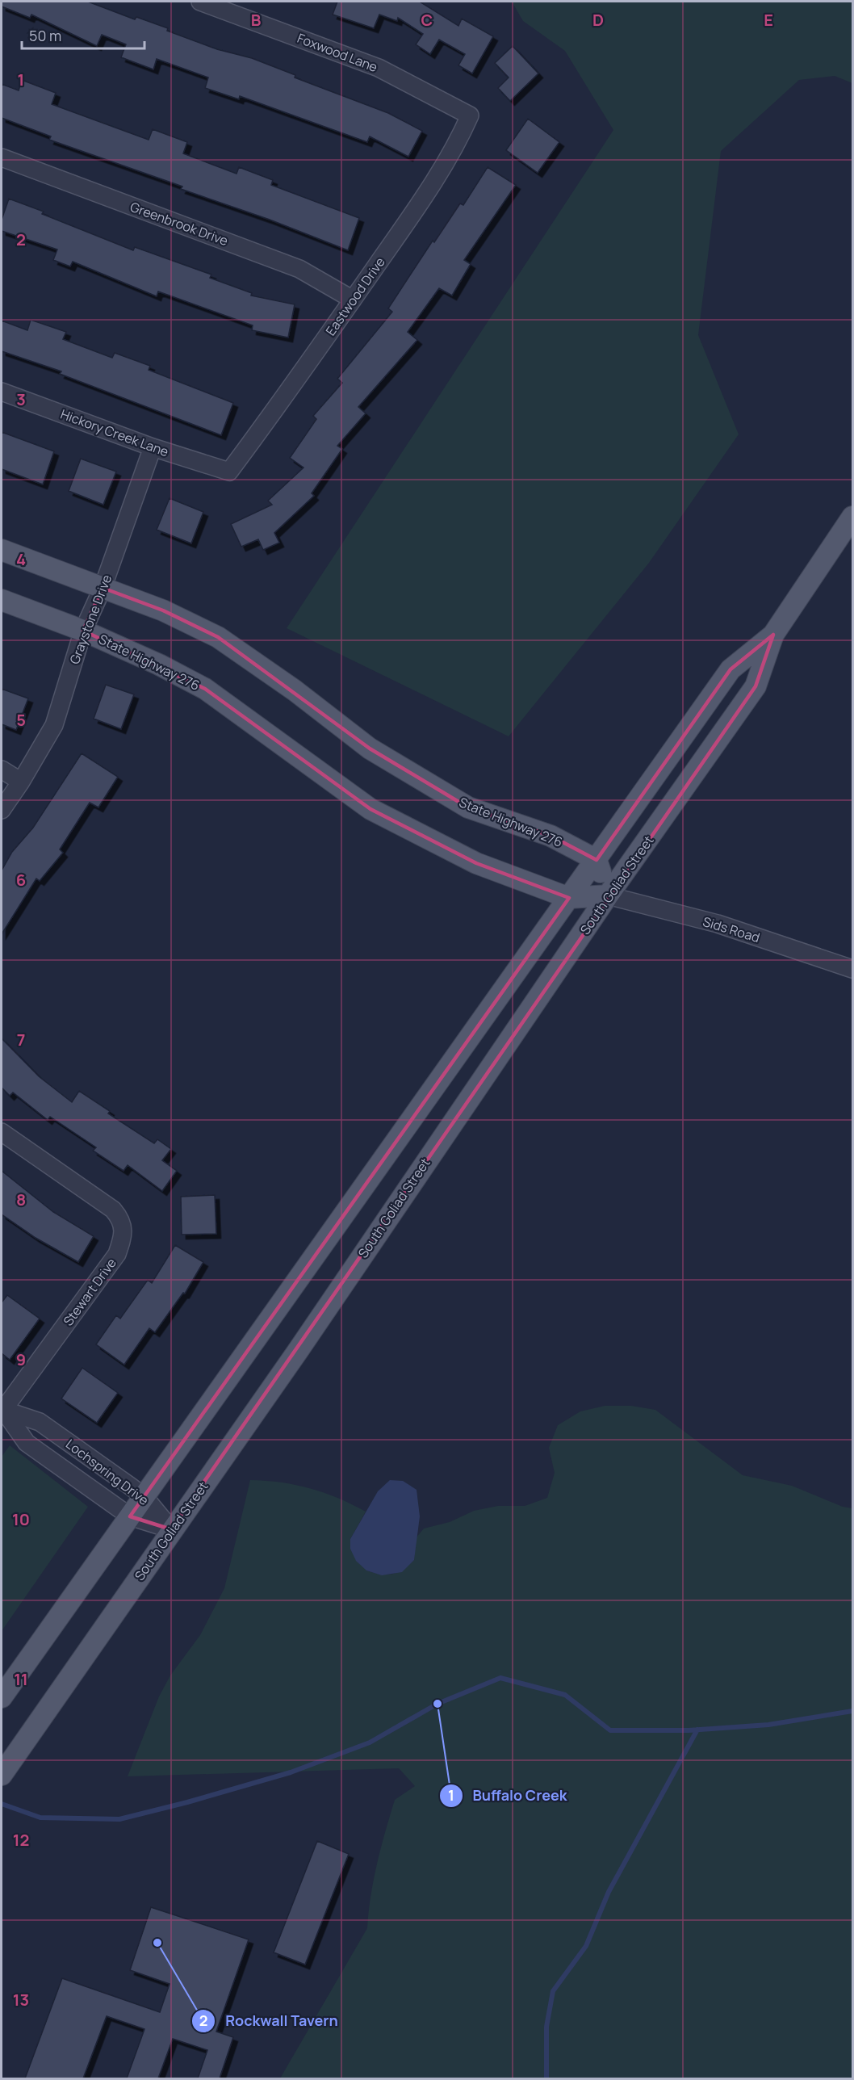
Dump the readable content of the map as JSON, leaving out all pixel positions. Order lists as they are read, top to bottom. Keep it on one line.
{"streets":{"main road":["State Highway 276","South Goliad Street"],"street":["Foxwood Lane","Greenbrook Drive","Eastwood Drive","Hickory Creek Lane","Graystone Drive","Sids Road","Stewart Drive","Lochspring Drive"]},"crossings":[["Foxwood Lane","Eastwood Drive"],["Greenbrook Drive","Eastwood Drive"],["Eastwood Drive","Hickory Creek Lane"],["Hickory Creek Lane","Graystone Drive"],["Graystone Drive","State Highway 276"],["State Highway 276","South Goliad Street"],["State Highway 276","Sids Road"],["South Goliad Street","Sids Road"],["South Goliad Street","Lochspring Drive"],["Stewart Drive","Lochspring Drive"]],"places":["Buffalo Creek","Rockwall Tavern"],"scale_bar":"50 m","grid":{"columns":["B","C","D","E"],"rows":["1","2","3","4","5","6","7","8","9","10","11","12","13"]}}
